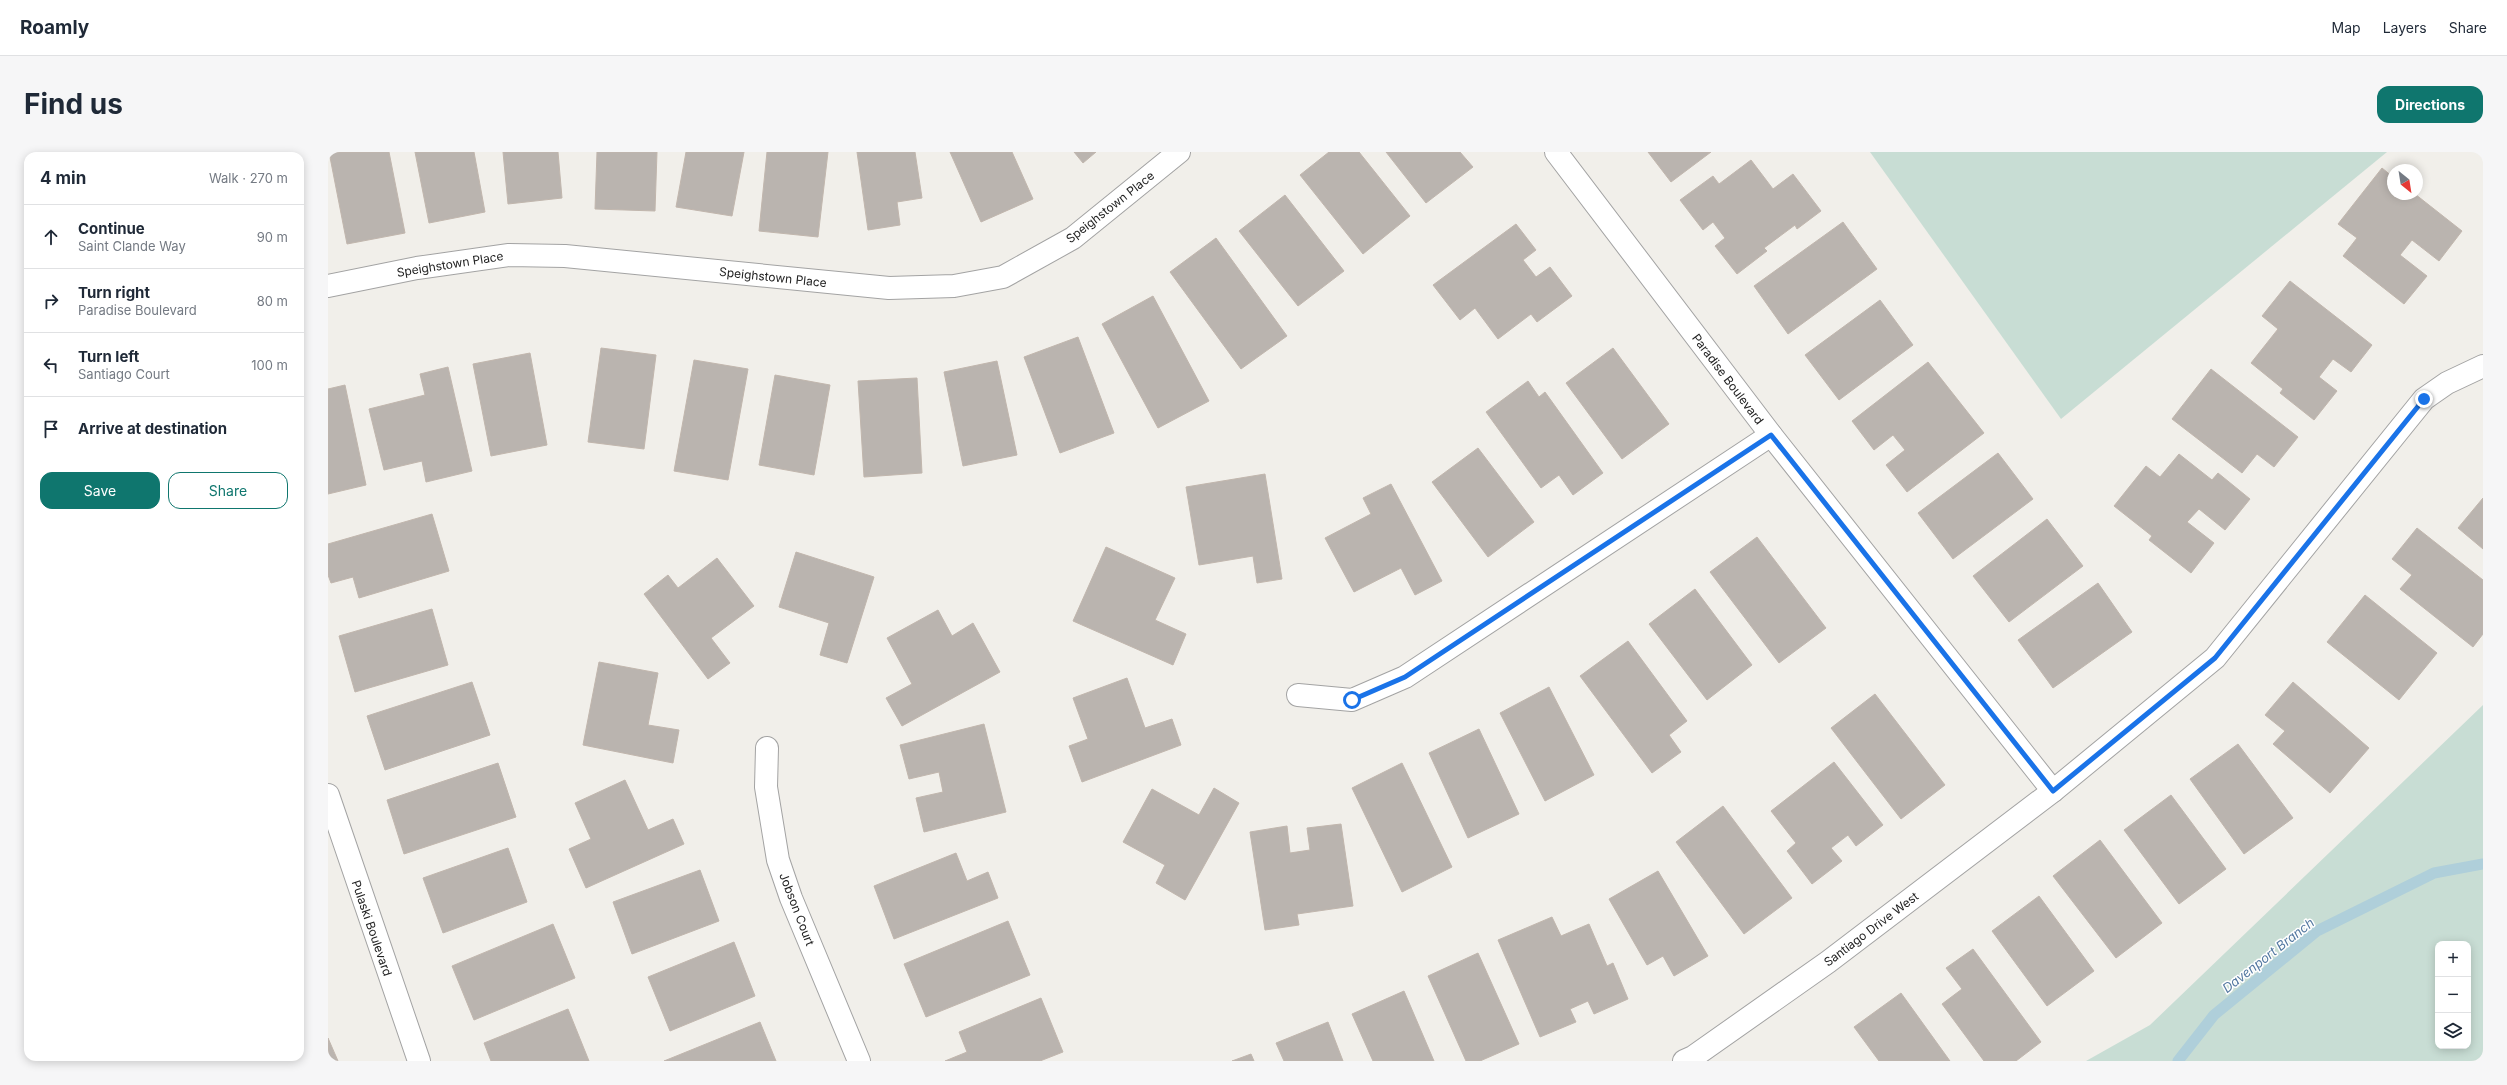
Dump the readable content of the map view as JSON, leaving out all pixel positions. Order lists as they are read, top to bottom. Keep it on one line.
{"streets":{"street":["Speighstown Place","Paradise Boulevard","Jobson Court","Pulaski Boulevard","Santiago Drive West"]},"crossings":[["Paradise Boulevard","Santiago Drive West"]],"water":["Davenport Branch"],"north":"bottom right","page":{"header":"Roamly","nav":["Map","Layers","Share"],"buttons":["Directions",["Save","Share"]],"title":"Find us","heading":["4 min","Walk · 270 m"],"list":[["Continue","Saint Clande Way","90 m"],["Turn right","Paradise Boulevard","80 m"],["Turn left","Santiago Court","100 m"],"Arrive at destination"],"map_buttons":["+","−"]}}
